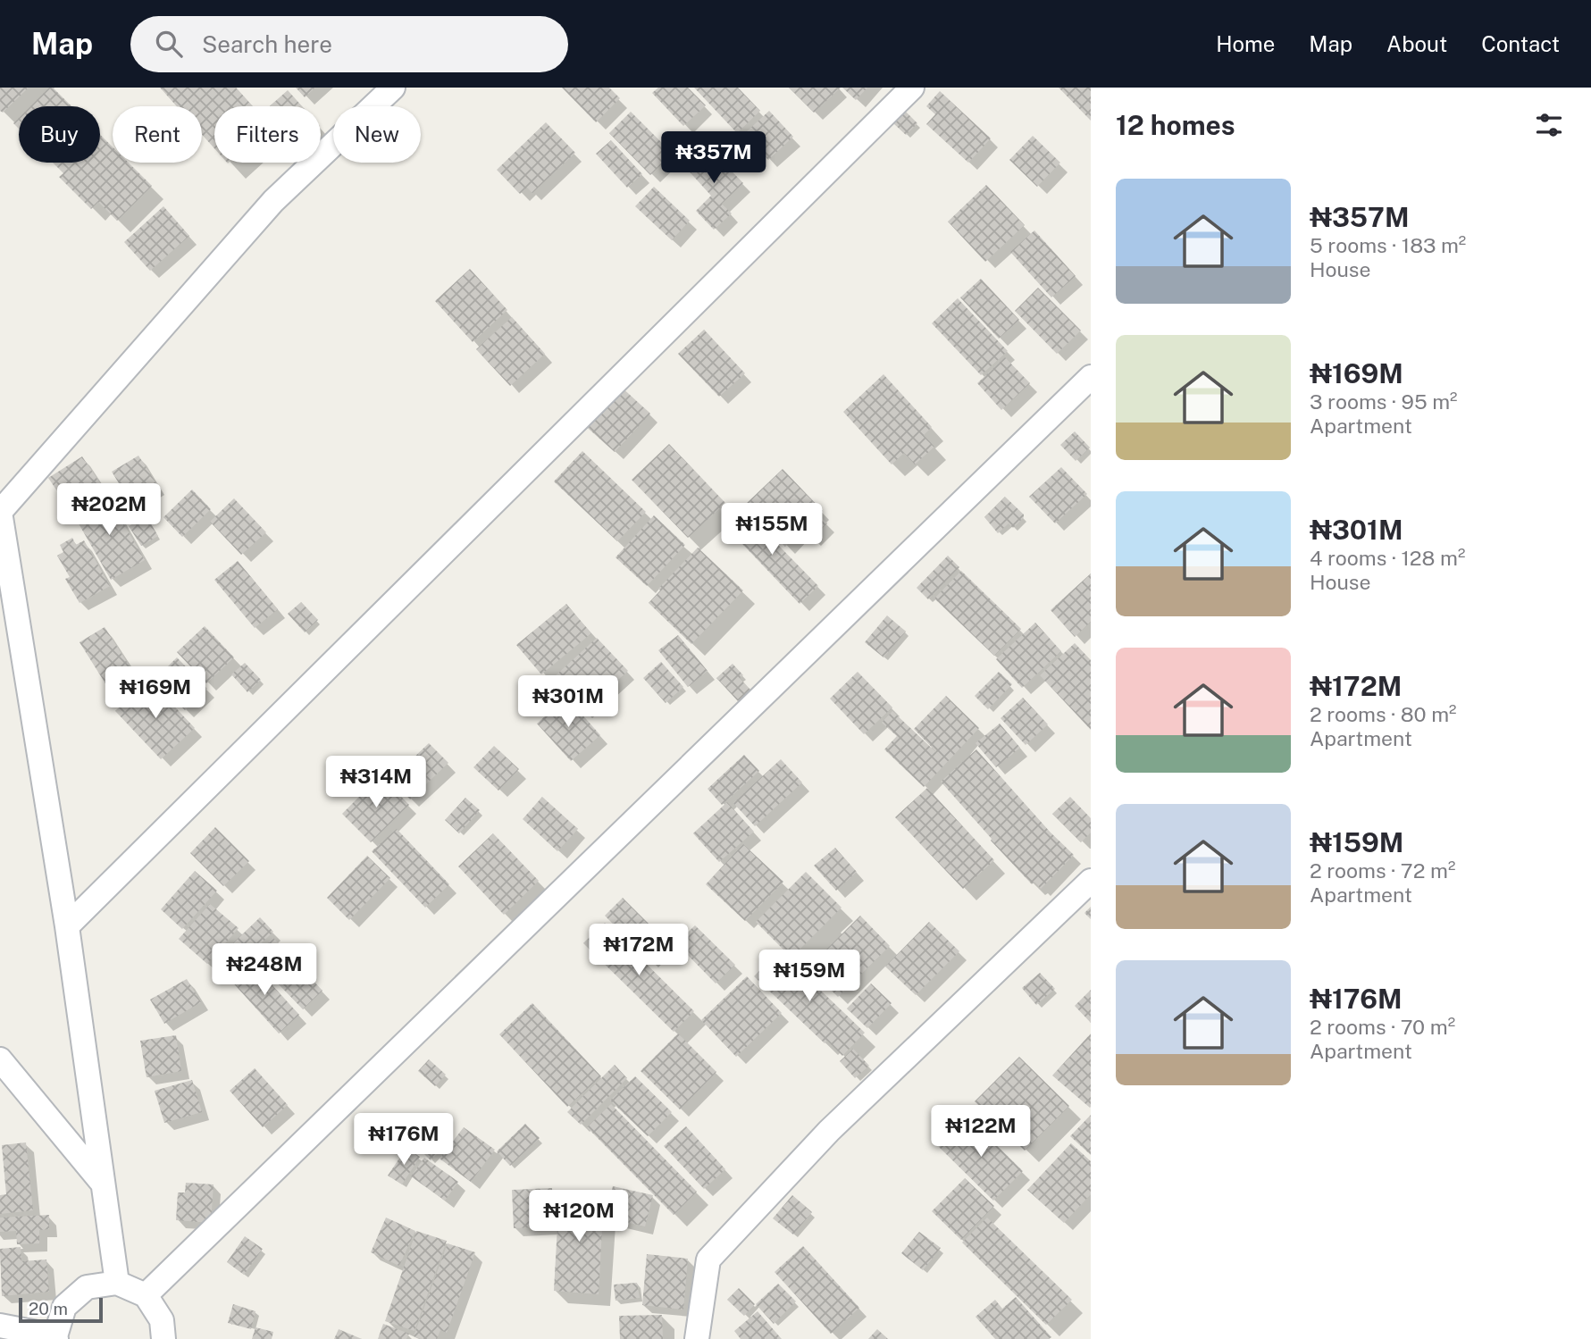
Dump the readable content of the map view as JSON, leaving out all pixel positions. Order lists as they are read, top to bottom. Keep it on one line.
{"scale_bar":"20 m","page":{"header":"Map","search":"Search here","nav":["Home","Map","About","Contact"],"heading":"12 homes","chip":["Buy","Rent","Filters","New"],"price":["₦357M","₦202M","₦155M","₦169M","₦301M","₦314M","₦172M","₦248M","₦159M","₦122M","₦176M","₦120M"],"list":[{"name":"₦357M","note":"5 rooms · 183 m² · House"},{"name":"₦169M","note":"3 rooms · 95 m² · Apartment"},{"name":"₦301M","note":"4 rooms · 128 m² · House"},{"name":"₦172M","note":"2 rooms · 80 m² · Apartment"},{"name":"₦159M","note":"2 rooms · 72 m² · Apartment"},{"name":"₦176M","note":"2 rooms · 70 m² · Apartment"}],"scale":"20 m"}}
